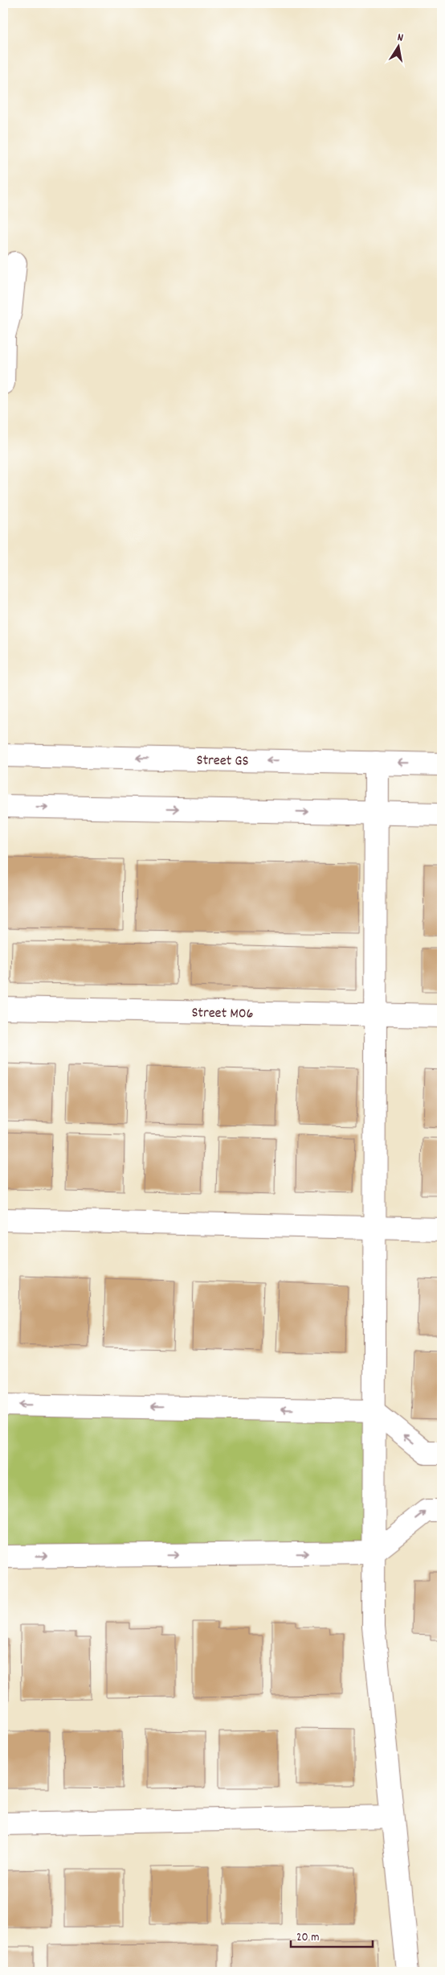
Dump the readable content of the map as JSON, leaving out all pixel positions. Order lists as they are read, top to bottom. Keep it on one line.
{"streets":{"street":["Street GS","Street M06"]},"scale_bar":"20 m","north":"top"}
